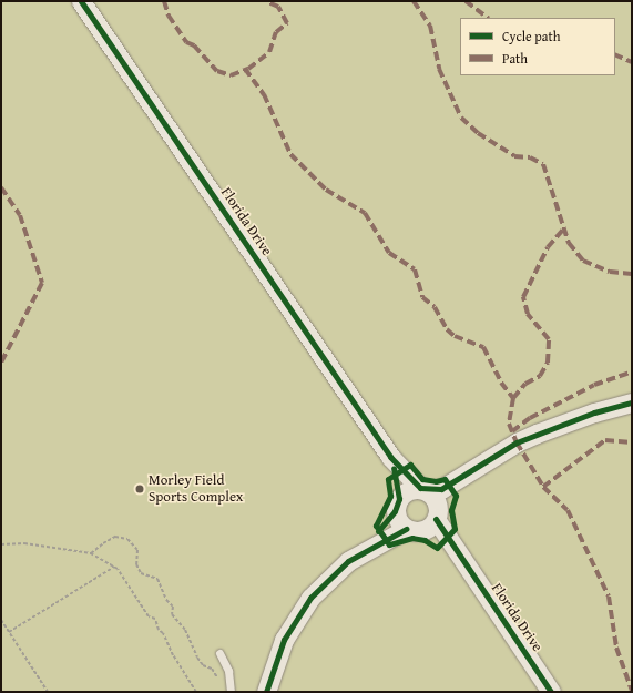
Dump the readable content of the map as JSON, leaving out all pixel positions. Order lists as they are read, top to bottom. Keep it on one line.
{"streets":{"street":["Florida Drive"]},"places":["Morley Field Sports Complex"],"legend":["Cycle path","Path"]}
